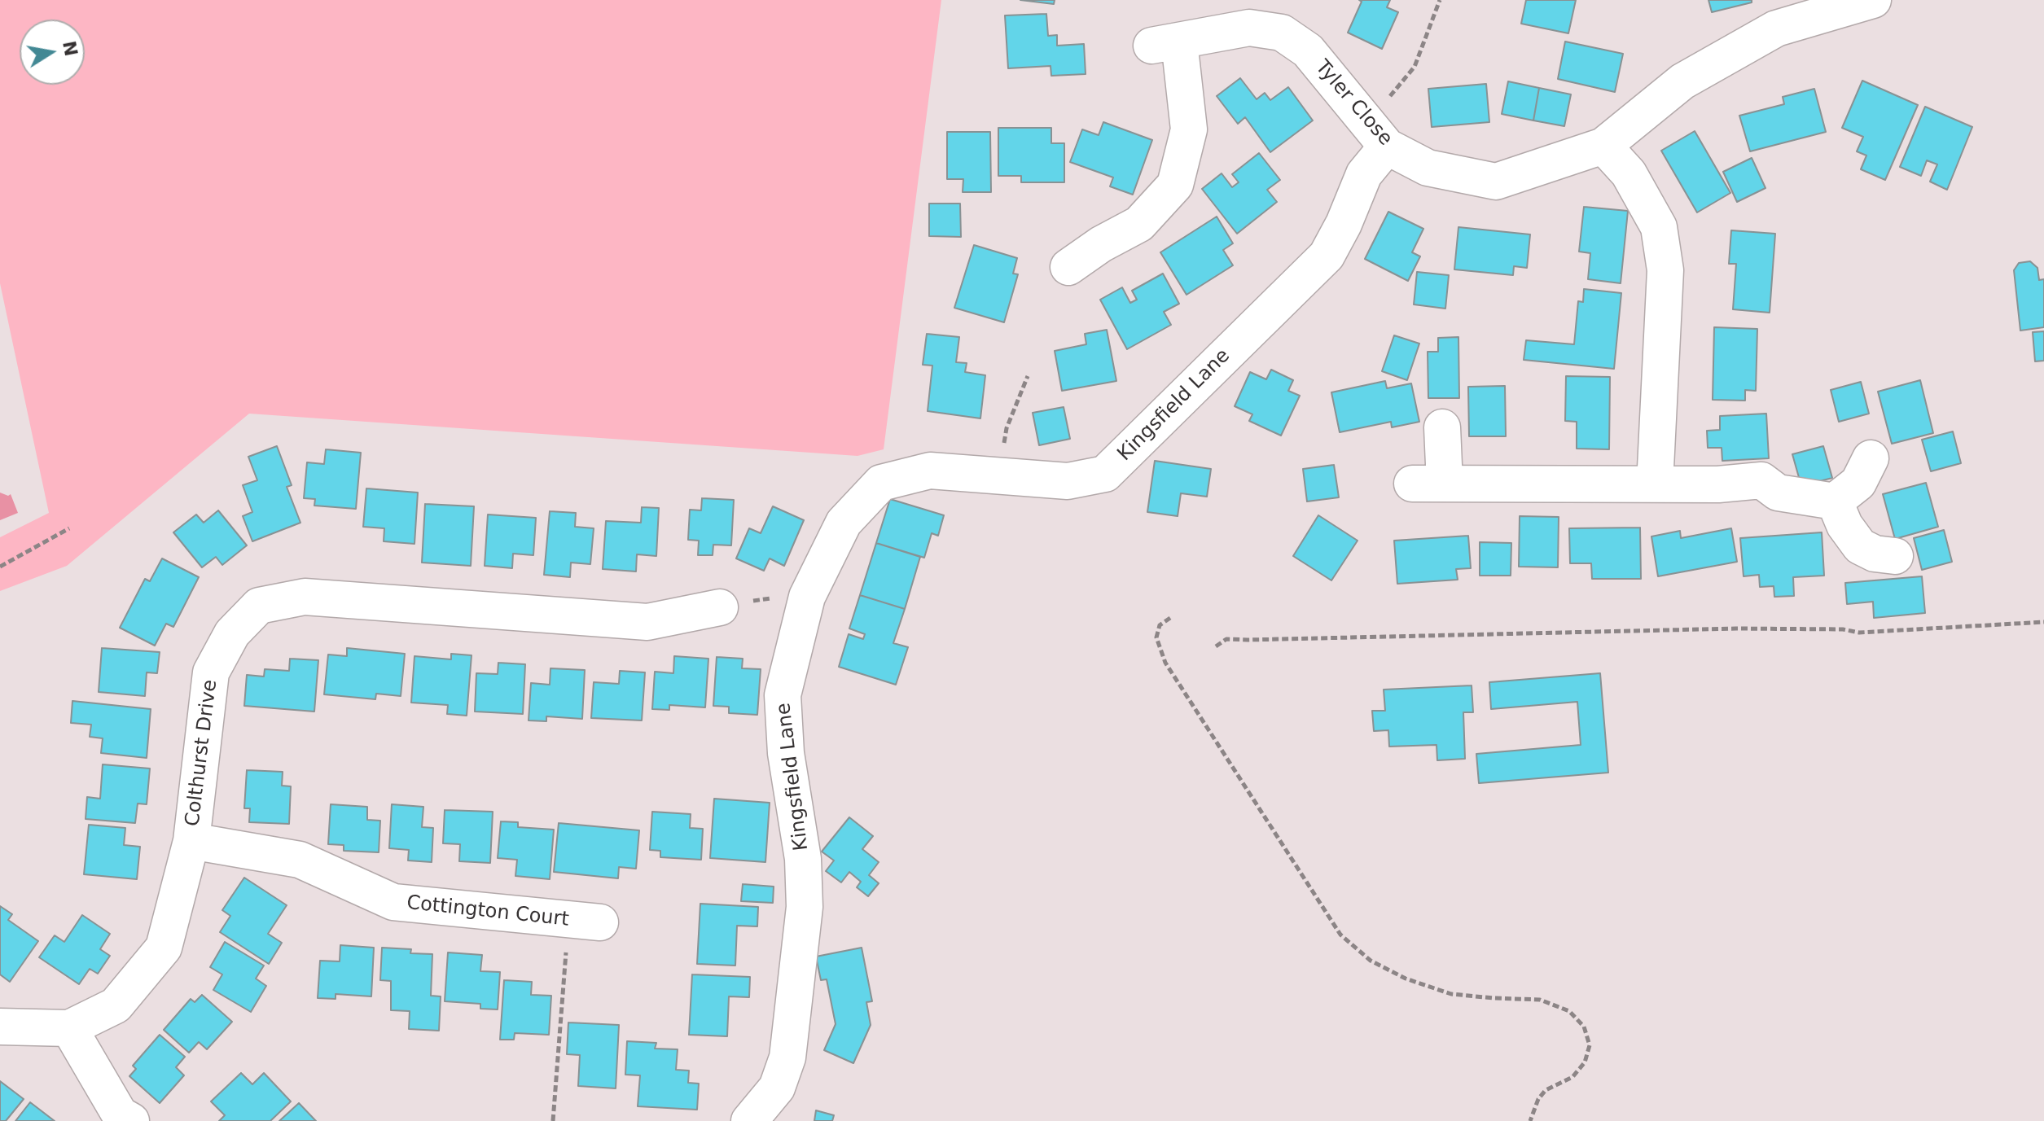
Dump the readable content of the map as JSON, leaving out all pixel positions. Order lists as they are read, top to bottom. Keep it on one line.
{"streets":{"street":["Tyler Close","Kingsfield Lane","Colthurst Drive","Cottington Court"]},"crossings":[["Tyler Close","Kingsfield Lane"],["Colthurst Drive","Cottington Court"]],"north":"right"}
